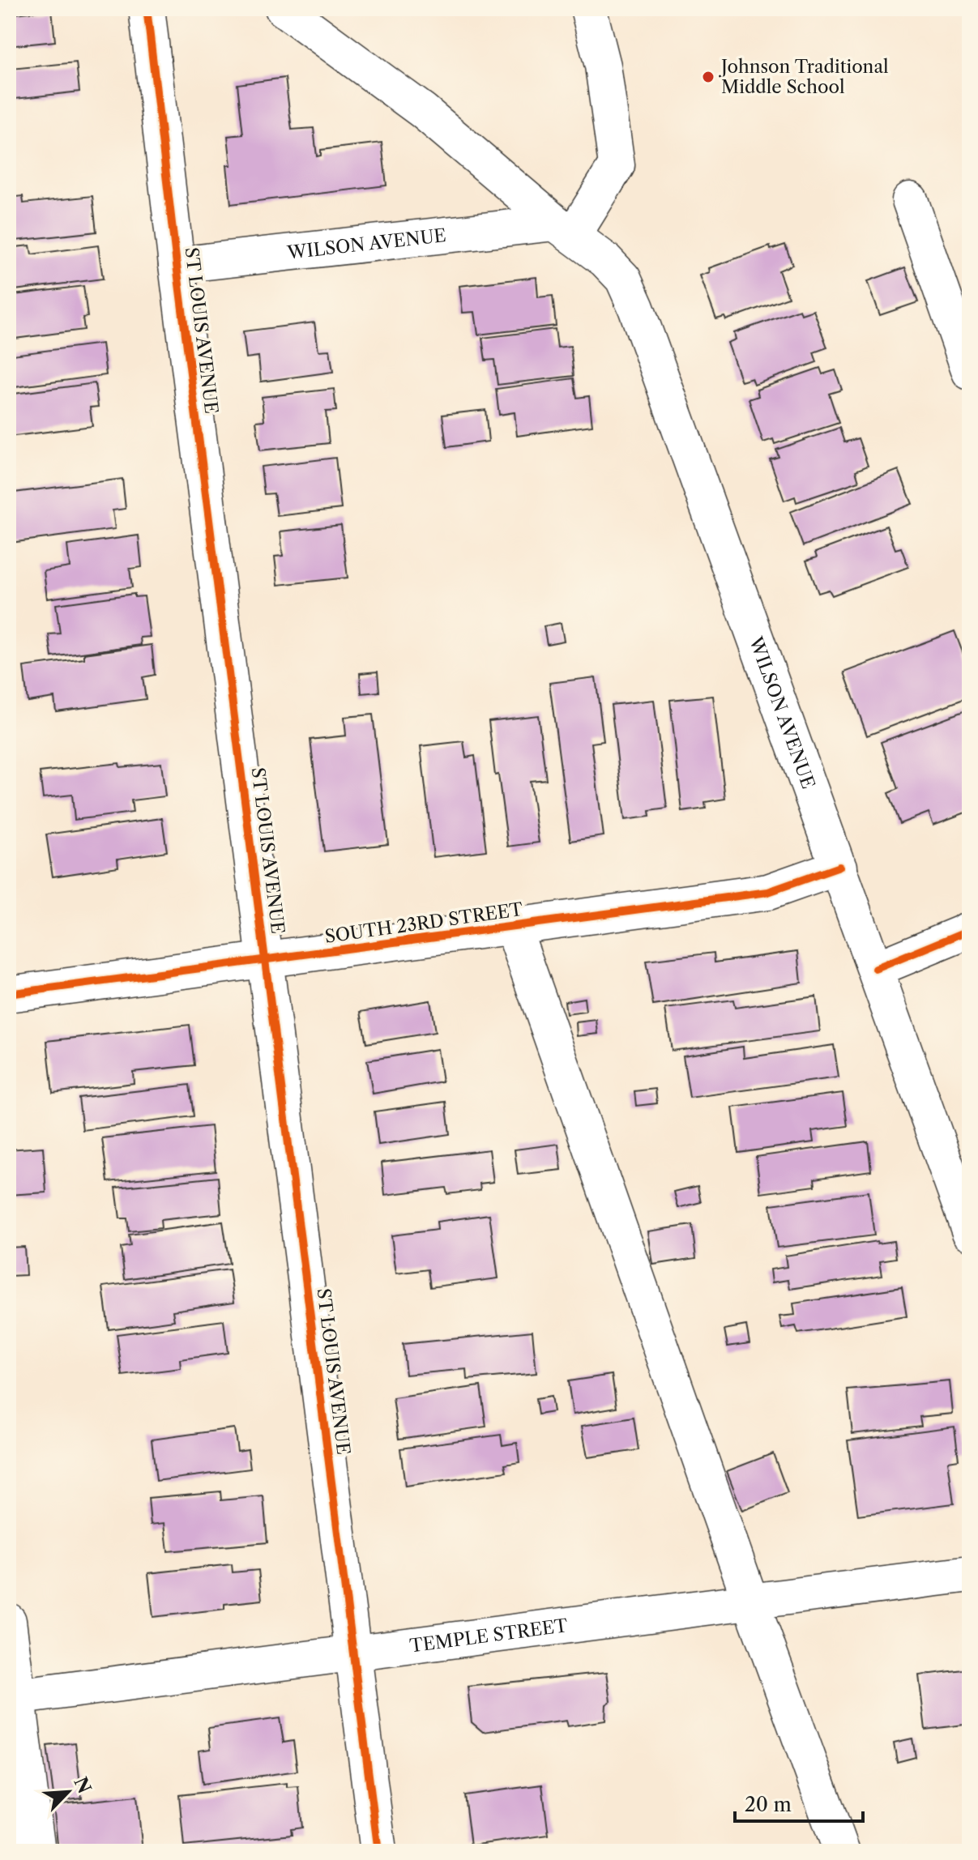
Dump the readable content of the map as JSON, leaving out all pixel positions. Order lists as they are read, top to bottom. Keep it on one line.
{"streets":{"street":["WILSON AVENUE","ST LOUIS AVENUE","SOUTH 23RD STREET","TEMPLE STREET"]},"crossings":[["WILSON AVENUE","ST LOUIS AVENUE"],["WILSON AVENUE","SOUTH 23RD STREET"],["ST LOUIS AVENUE","SOUTH 23RD STREET"],["ST LOUIS AVENUE","TEMPLE STREET"]],"places":["Johnson Traditional Middle School"],"scale_bar":"20 m","north":"top right"}
